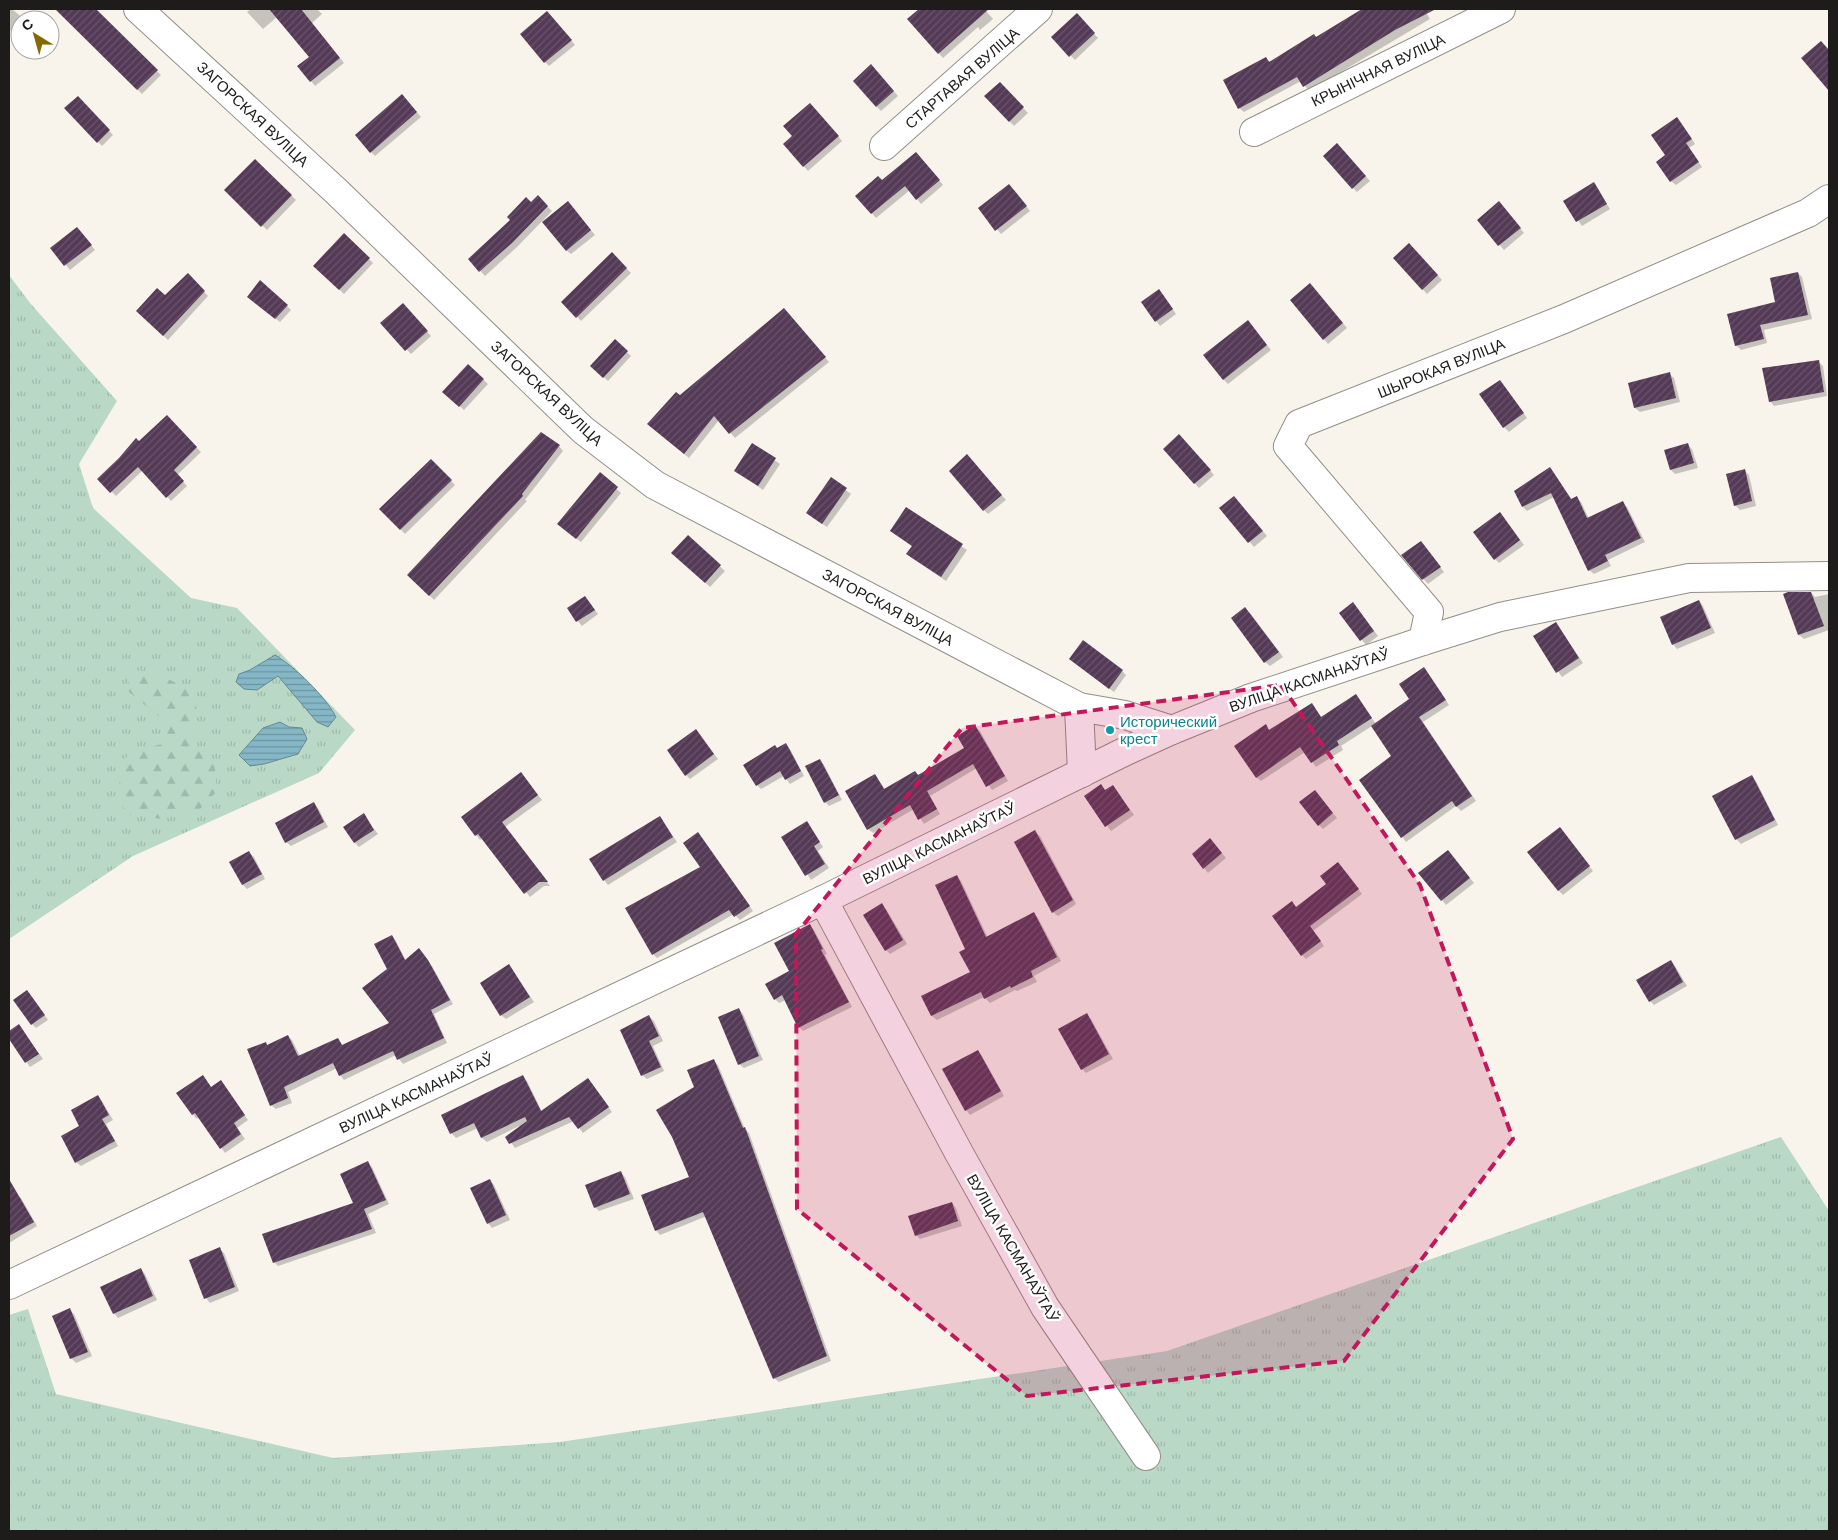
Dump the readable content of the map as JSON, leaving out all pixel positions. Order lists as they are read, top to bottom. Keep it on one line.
{"streets":{"street":["КРЫНІЧНАЯ ВУЛІЦА","СТАРТАВАЯ ВУЛІЦА","ЗАГОРСКАЯ ВУЛІЦА","ШЫРОКАЯ ВУЛІЦА","ВУЛІЦА КАСМАНАЎТАЎ"]},"crossings":[["ЗАГОРСКАЯ ВУЛІЦА","ВУЛІЦА КАСМАНАЎТАЎ"],["ШЫРОКАЯ ВУЛІЦА","ВУЛІЦА КАСМАНАЎТАЎ"]],"places":["Исторический крест"],"north":"top left"}
